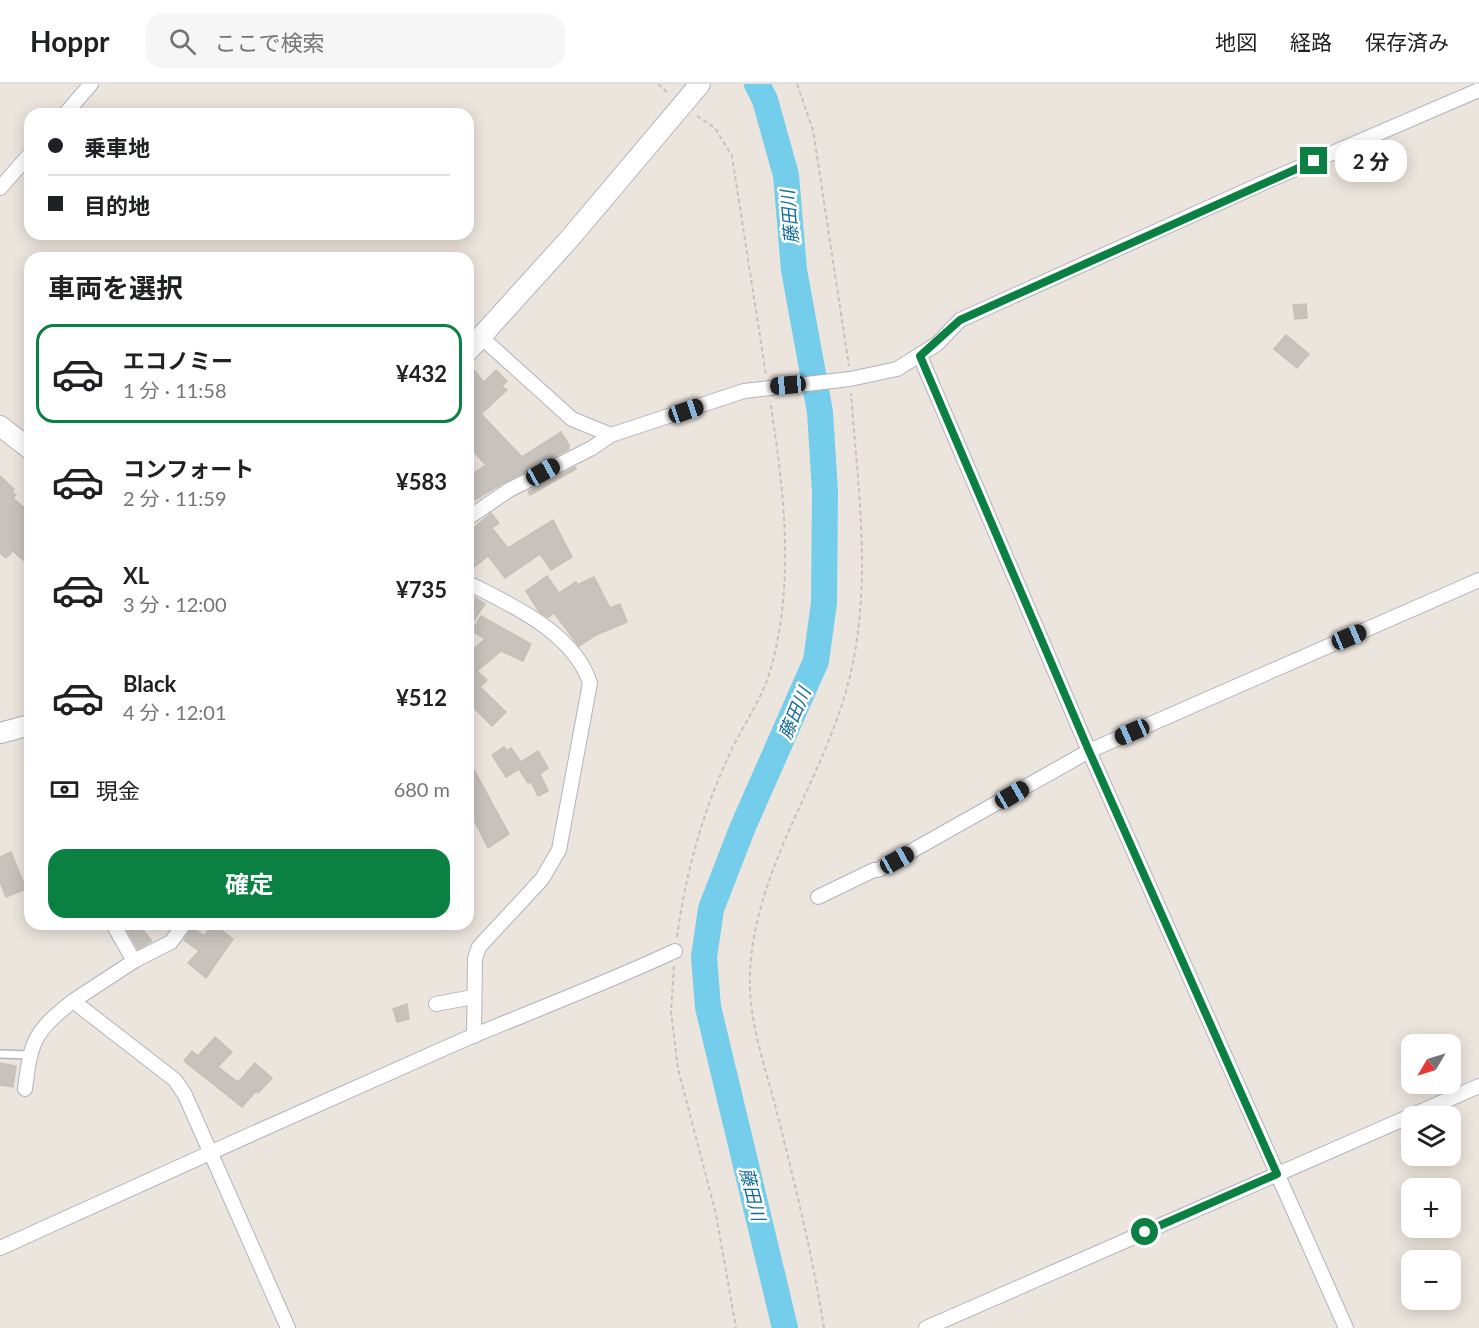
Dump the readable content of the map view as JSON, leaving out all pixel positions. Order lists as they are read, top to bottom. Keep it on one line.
{"water":["藤田川"],"north":"bottom left","page":{"header":"Hoppr","search":"ここで検索","nav":["地図","経路","保存済み"],"banner":["乗車地","目的地"],"bubble":"2 分","heading":"車両を選択","list":[{"name":"エコノミー","note":"1 分 · 11:58","value":"¥432"},{"name":"コンフォート","note":"2 分 · 11:59","value":"¥583"},{"name":"XL","note":"3 分 · 12:00","value":"¥735"},{"name":"Black","note":"4 分 · 12:01","value":"¥512"}],"pay":["現金","680 m"],"buttons":"確定","map_buttons":["+","−"]}}
